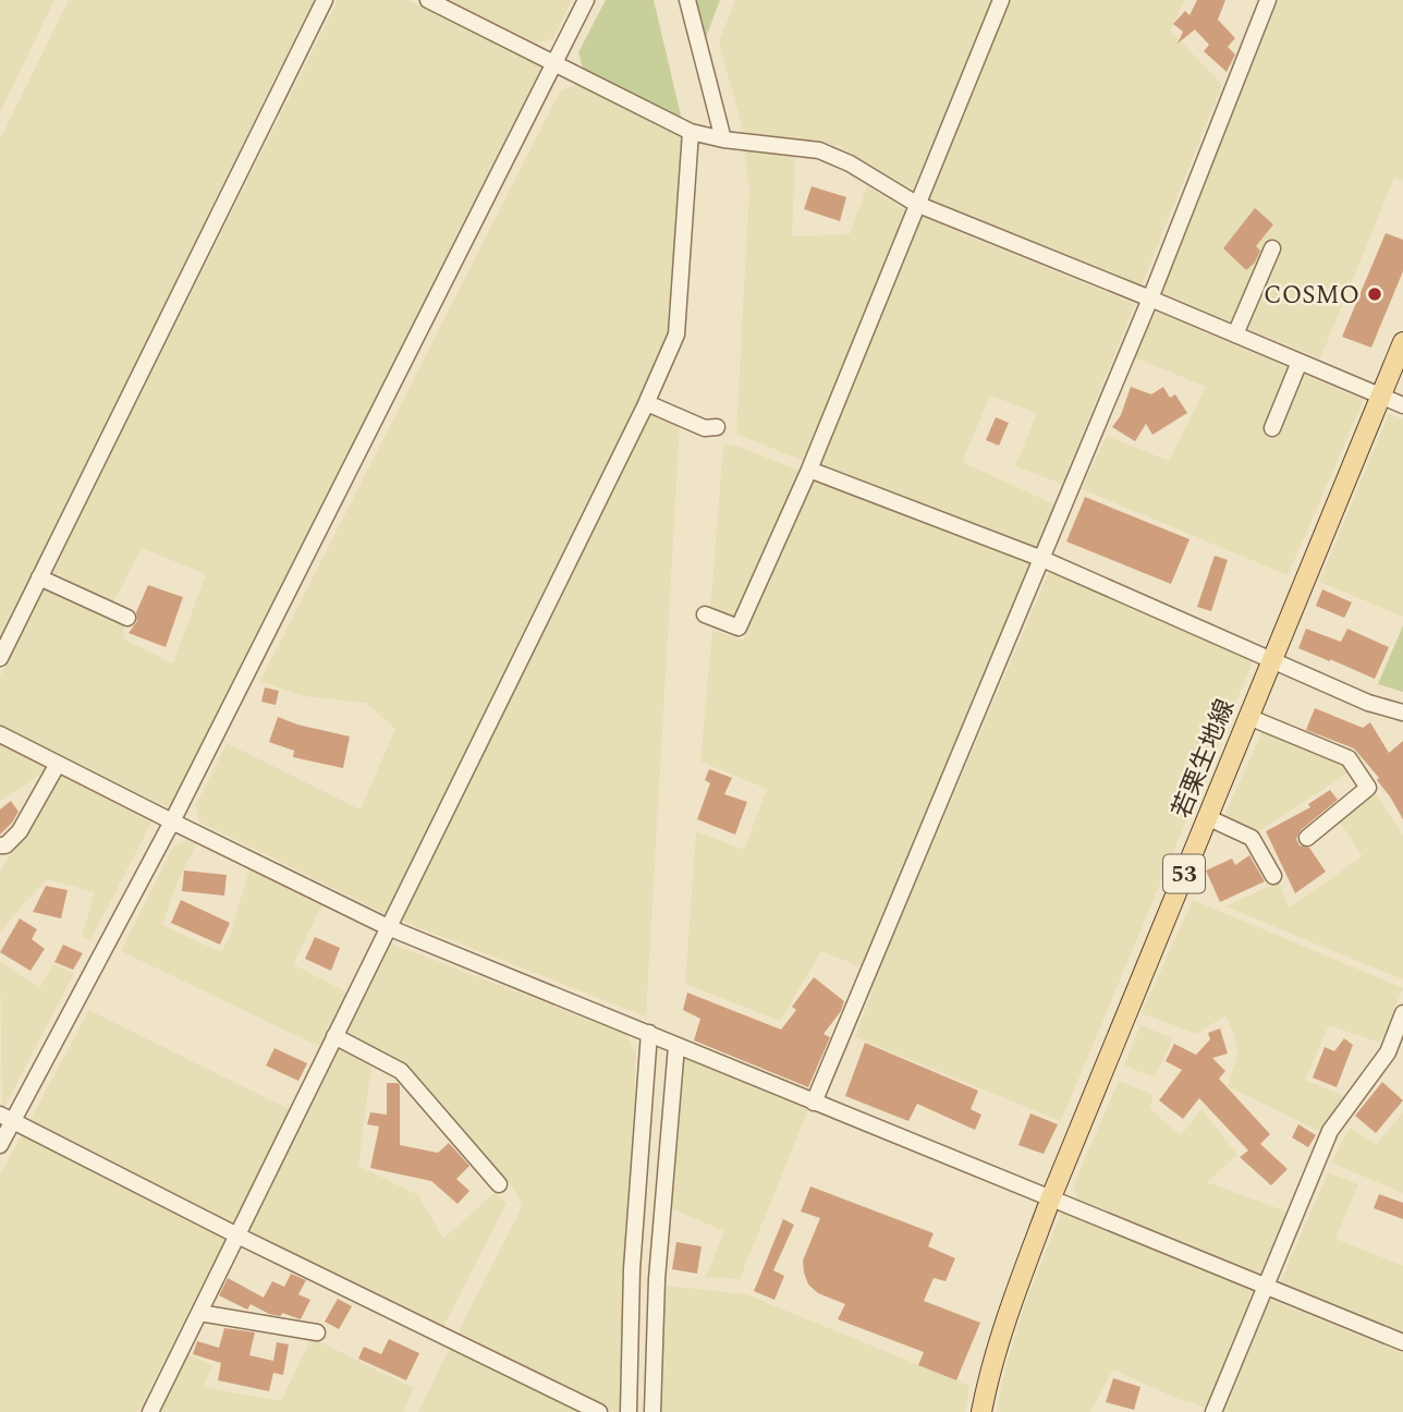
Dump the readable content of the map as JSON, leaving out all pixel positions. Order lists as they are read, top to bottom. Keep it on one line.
{"streets":{"main road":["若栗生地線","53"]},"places":["COSMO"]}
